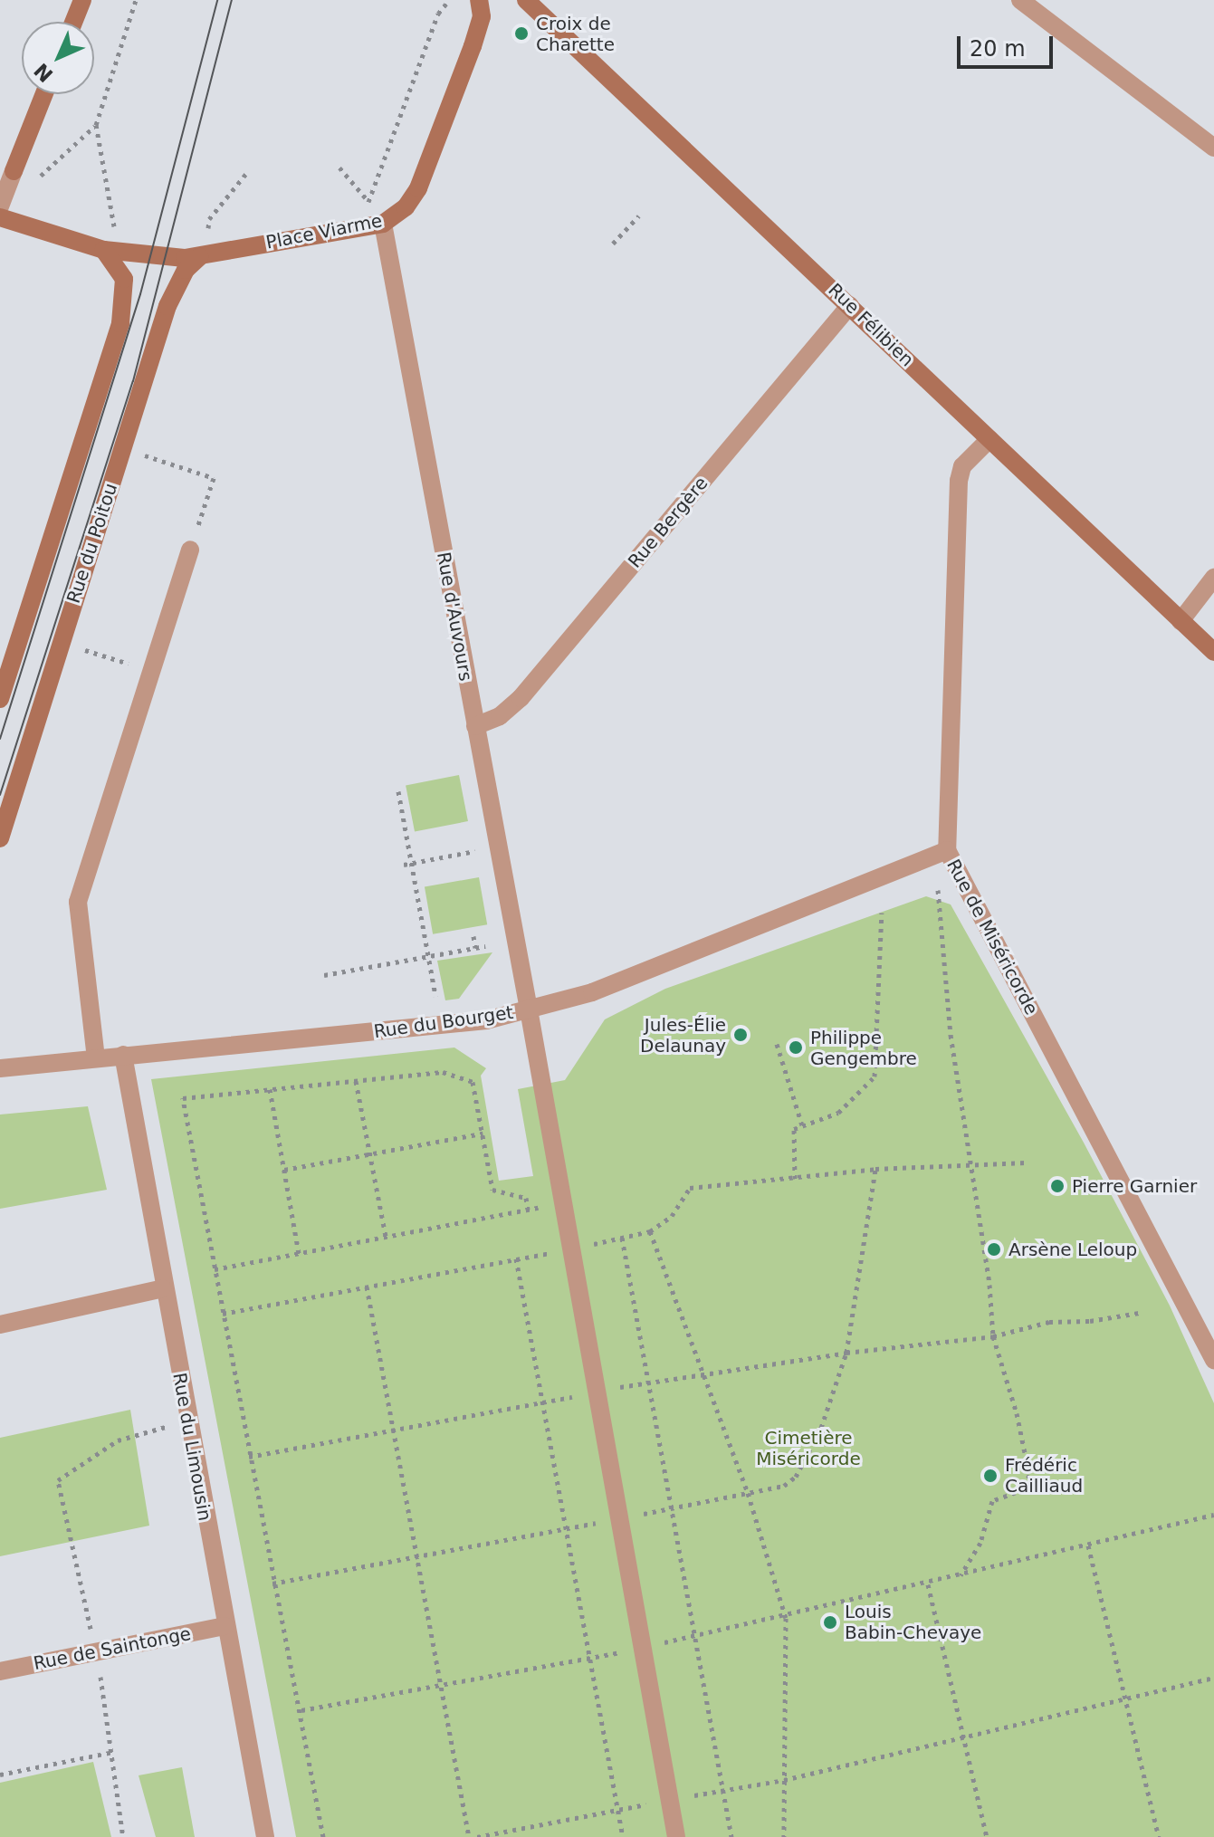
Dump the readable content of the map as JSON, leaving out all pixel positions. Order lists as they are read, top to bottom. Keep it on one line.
{"streets":{"street":["Place Viarme","Rue Félibien","Rue Bergère","Rue du Poitou","Rue d'Auvours","Rue de Miséricorde","Rue du Bourget","Rue du Limousin","Rue de Saintonge"]},"crossings":[["Place Viarme","Rue du Poitou"],["Place Viarme","Rue d'Auvours"],["Rue Félibien","Rue Bergère"],["Rue Félibien","Rue de Miséricorde"],["Rue Bergère","Rue d'Auvours"],["Rue d'Auvours","Rue du Bourget"],["Rue de Miséricorde","Rue du Bourget"],["Rue du Bourget","Rue du Limousin"],["Rue du Limousin","Rue de Saintonge"]],"parks":["Cimetière Miséricorde"],"places":["Croix de Charette","Jules-Élie Delaunay","Philippe Gengembre","Pierre Garnier","Arsène Leloup","Frédéric Cailliaud","Louis Babin-Chevaye"],"scale_bar":"20 m","north":"bottom left"}
